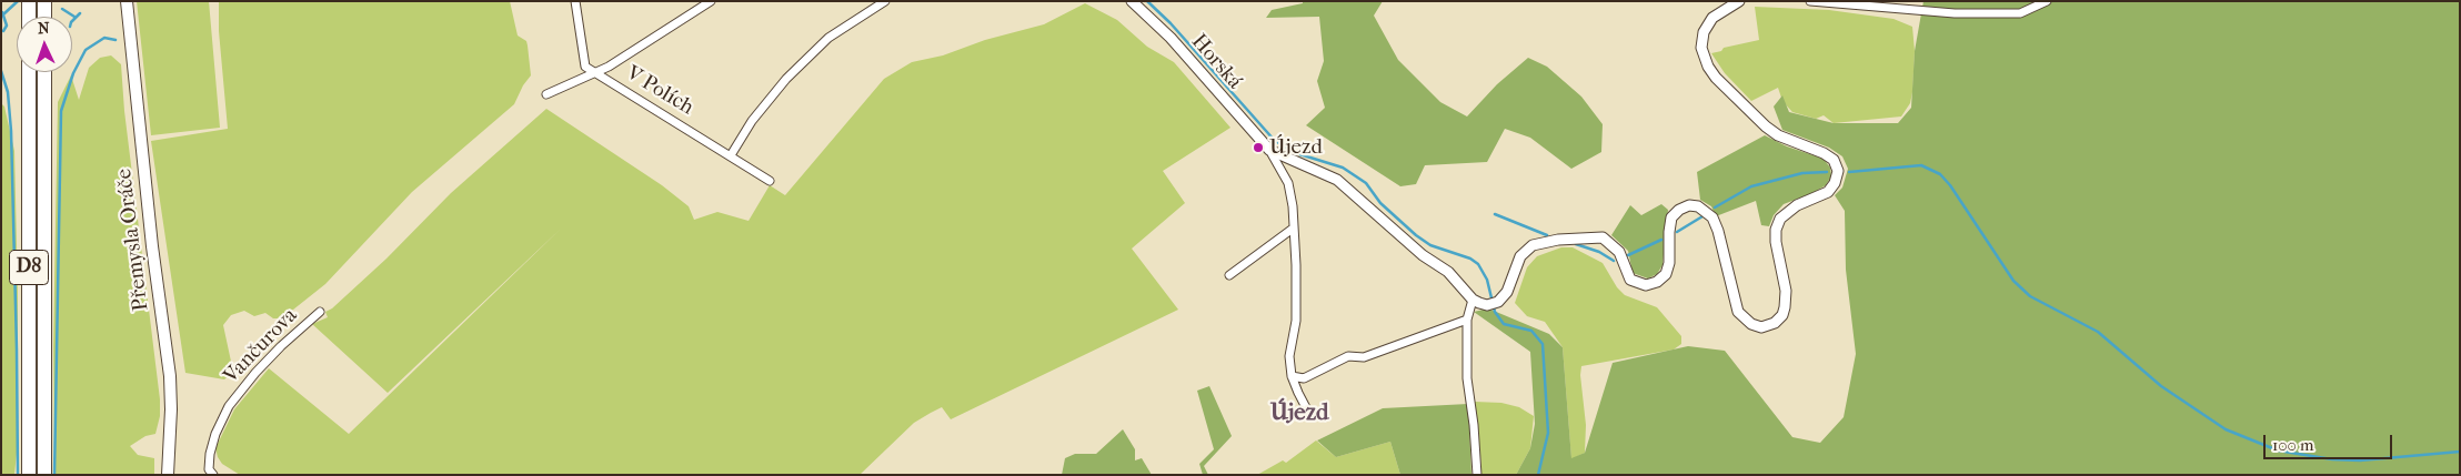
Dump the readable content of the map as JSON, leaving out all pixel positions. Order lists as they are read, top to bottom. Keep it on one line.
{"streets":{"highway":["D8"],"main road":["Přemysla Oráče"],"street":["Horská","V Polích","Vančurova"]},"districts":["Újezd"],"places":["Újezd"],"scale_bar":"100 m","north":"top"}
